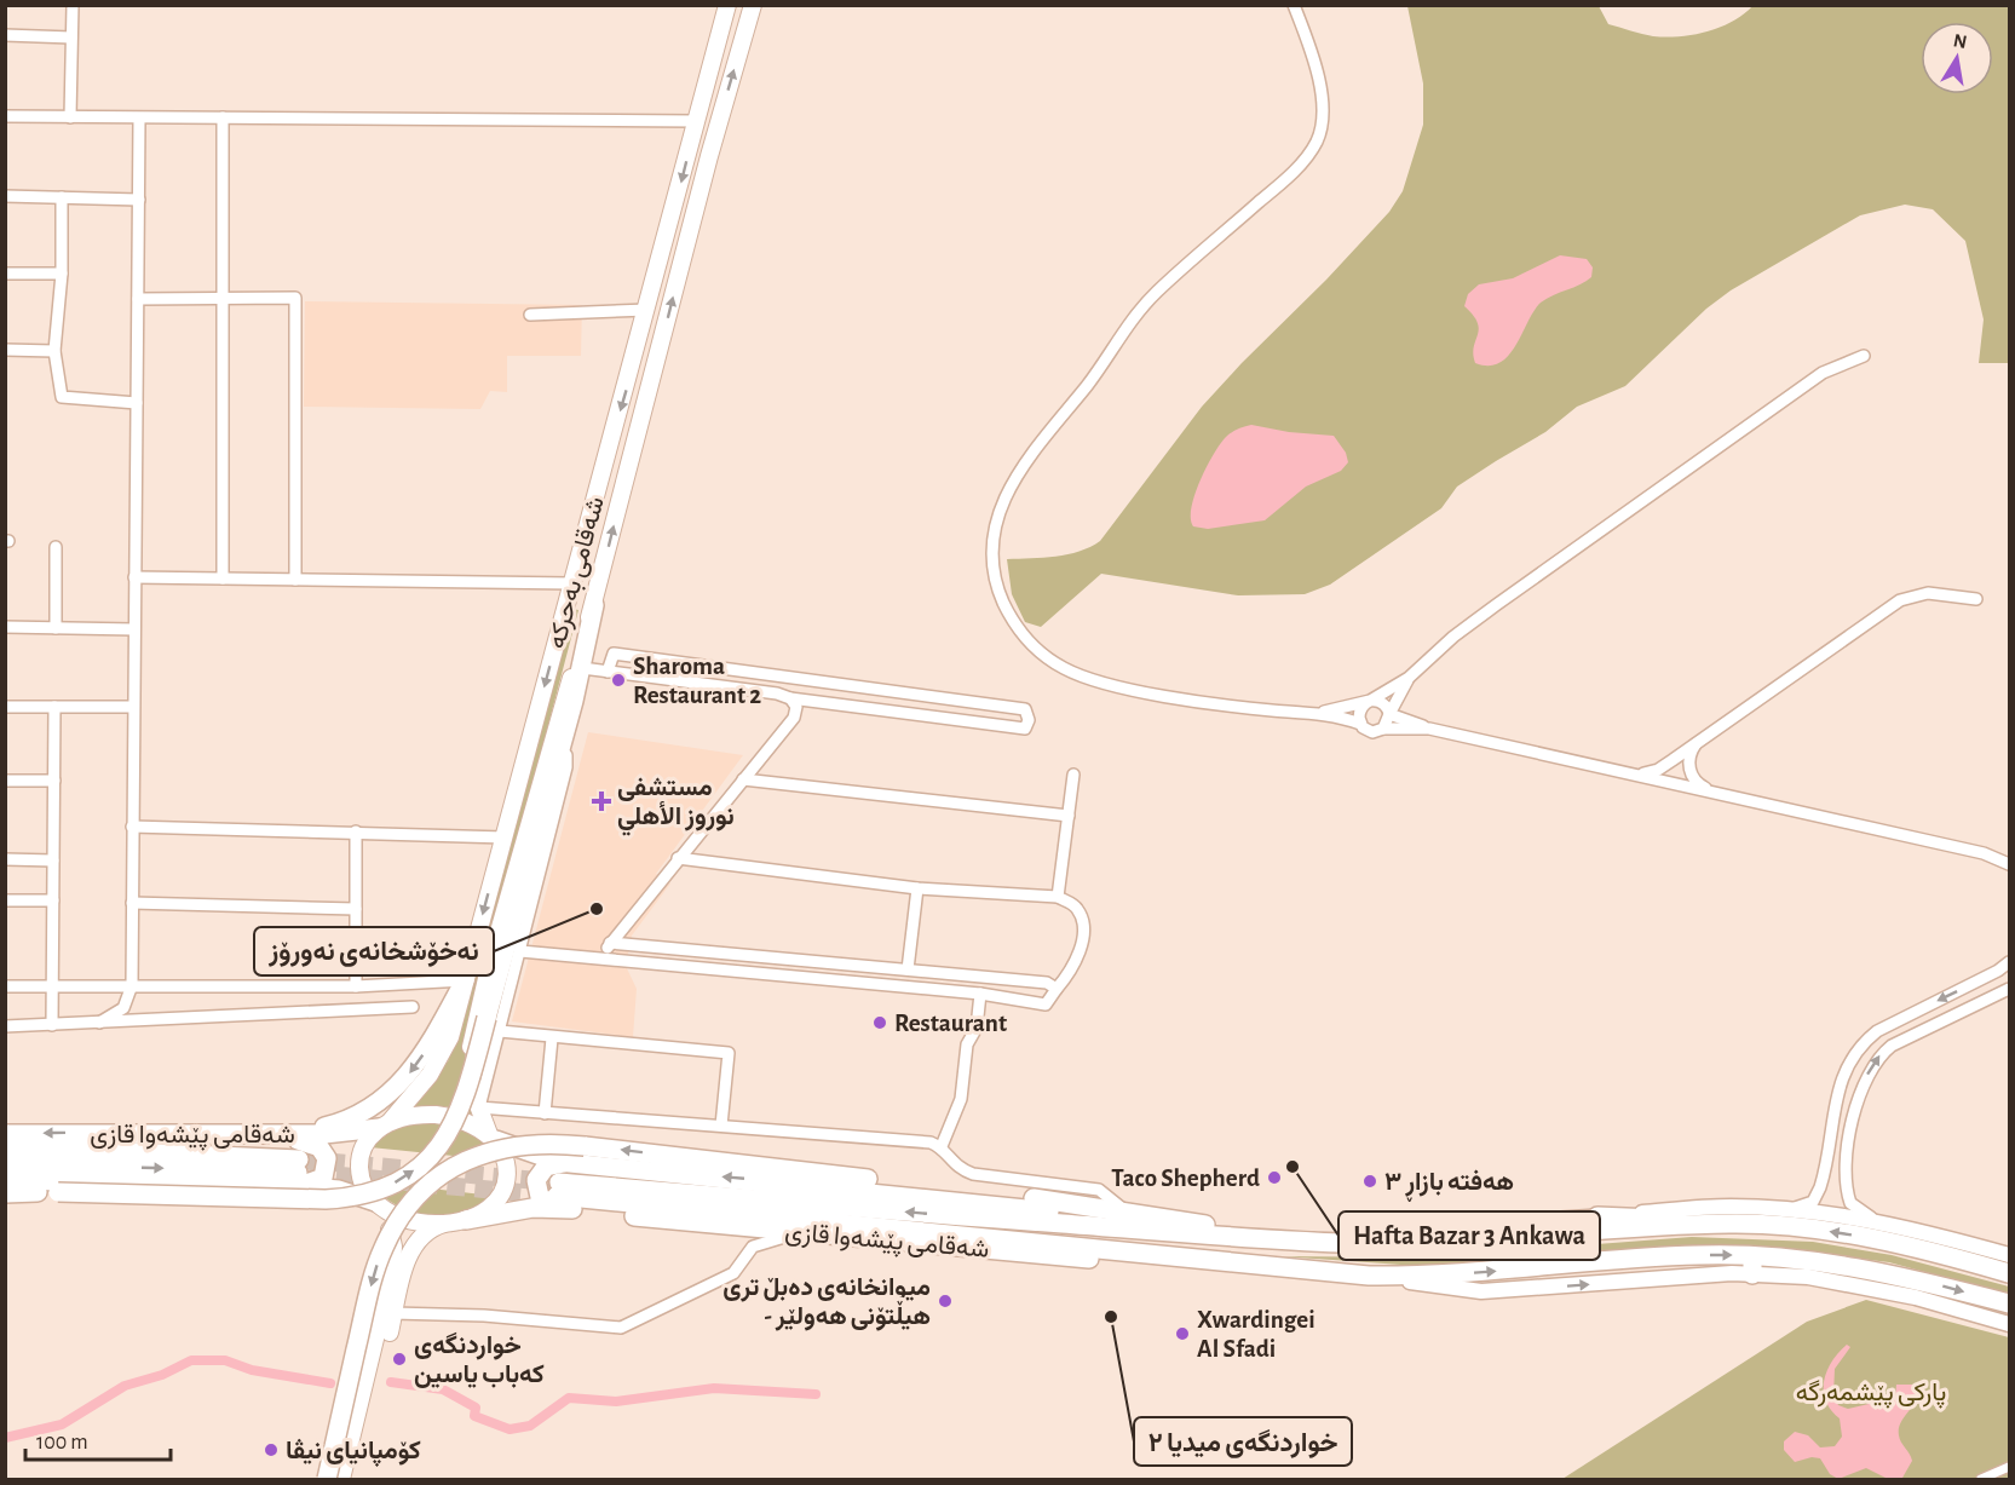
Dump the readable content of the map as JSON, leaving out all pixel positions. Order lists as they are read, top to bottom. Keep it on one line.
{"streets":{"highway":["شەقامی پێشەوا قازی"],"main road":["شەقامی بەحرکە"]},"crossings":[["شەقامی بەحرکە","شەقامی پێشەوا قازی"]],"parks":["پارکی پێشمەرگە"],"places":{"other":["Sharoma Restaurant 2","نەخۆشخانەی نەورۆز","Restaurant","Hafta Bazar 3 Ankawa","Taco Shepherd","هەفتە بازاڕ ٣","میوانخانەی دەبڵ تری - هیڵتۆنی هەولێر","خواردنگەی میدیا ٢","Xwardingei Al Sfadi","خواردنگەی کەباب یاسین","کۆمپانیای نیڤا"],"health":["مستشفى نوروز الأهلي"]},"scale_bar":"100 m","north":"top"}
